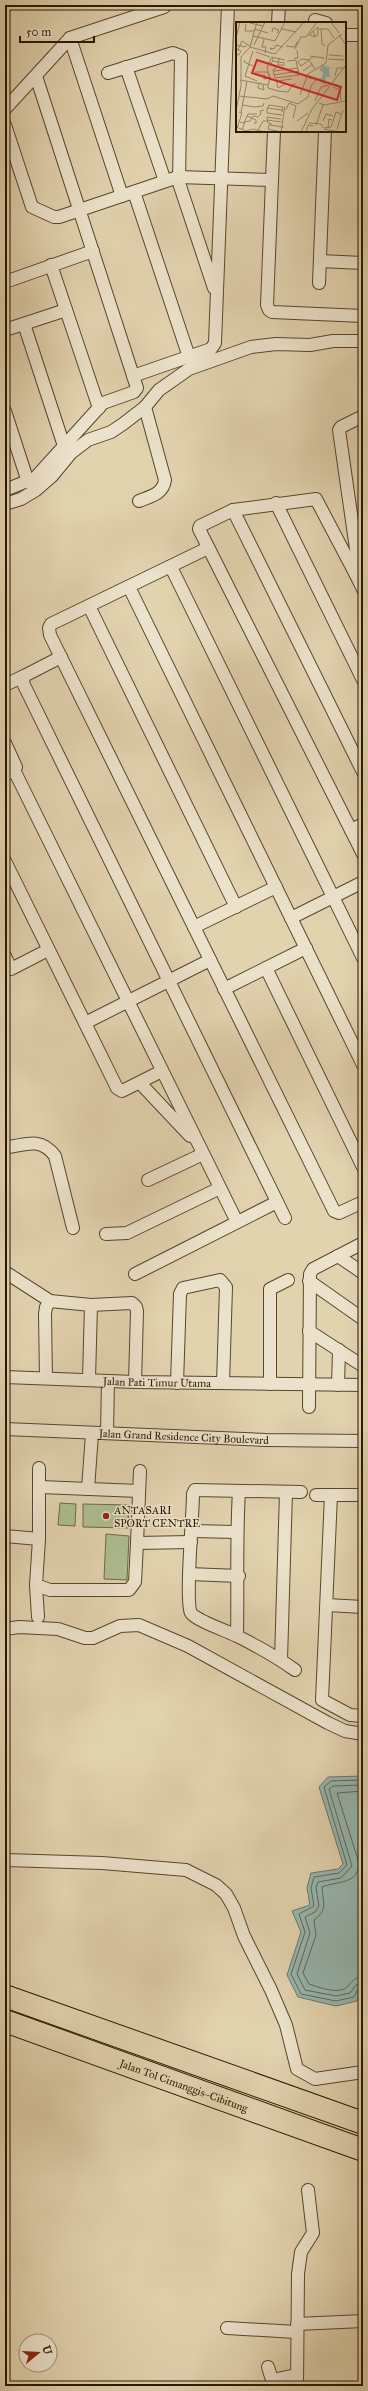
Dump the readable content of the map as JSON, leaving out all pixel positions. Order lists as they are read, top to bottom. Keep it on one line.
{"streets":{"highway":["Jalan Tol Cimanggis–Cibitung"],"street":["Jalan Pati Timur Utama","Jalan Grand Residence City Boulevard"]},"places":["ANTASARI SPORT CENTRE"],"scale_bar":"50 m","north":"right"}
